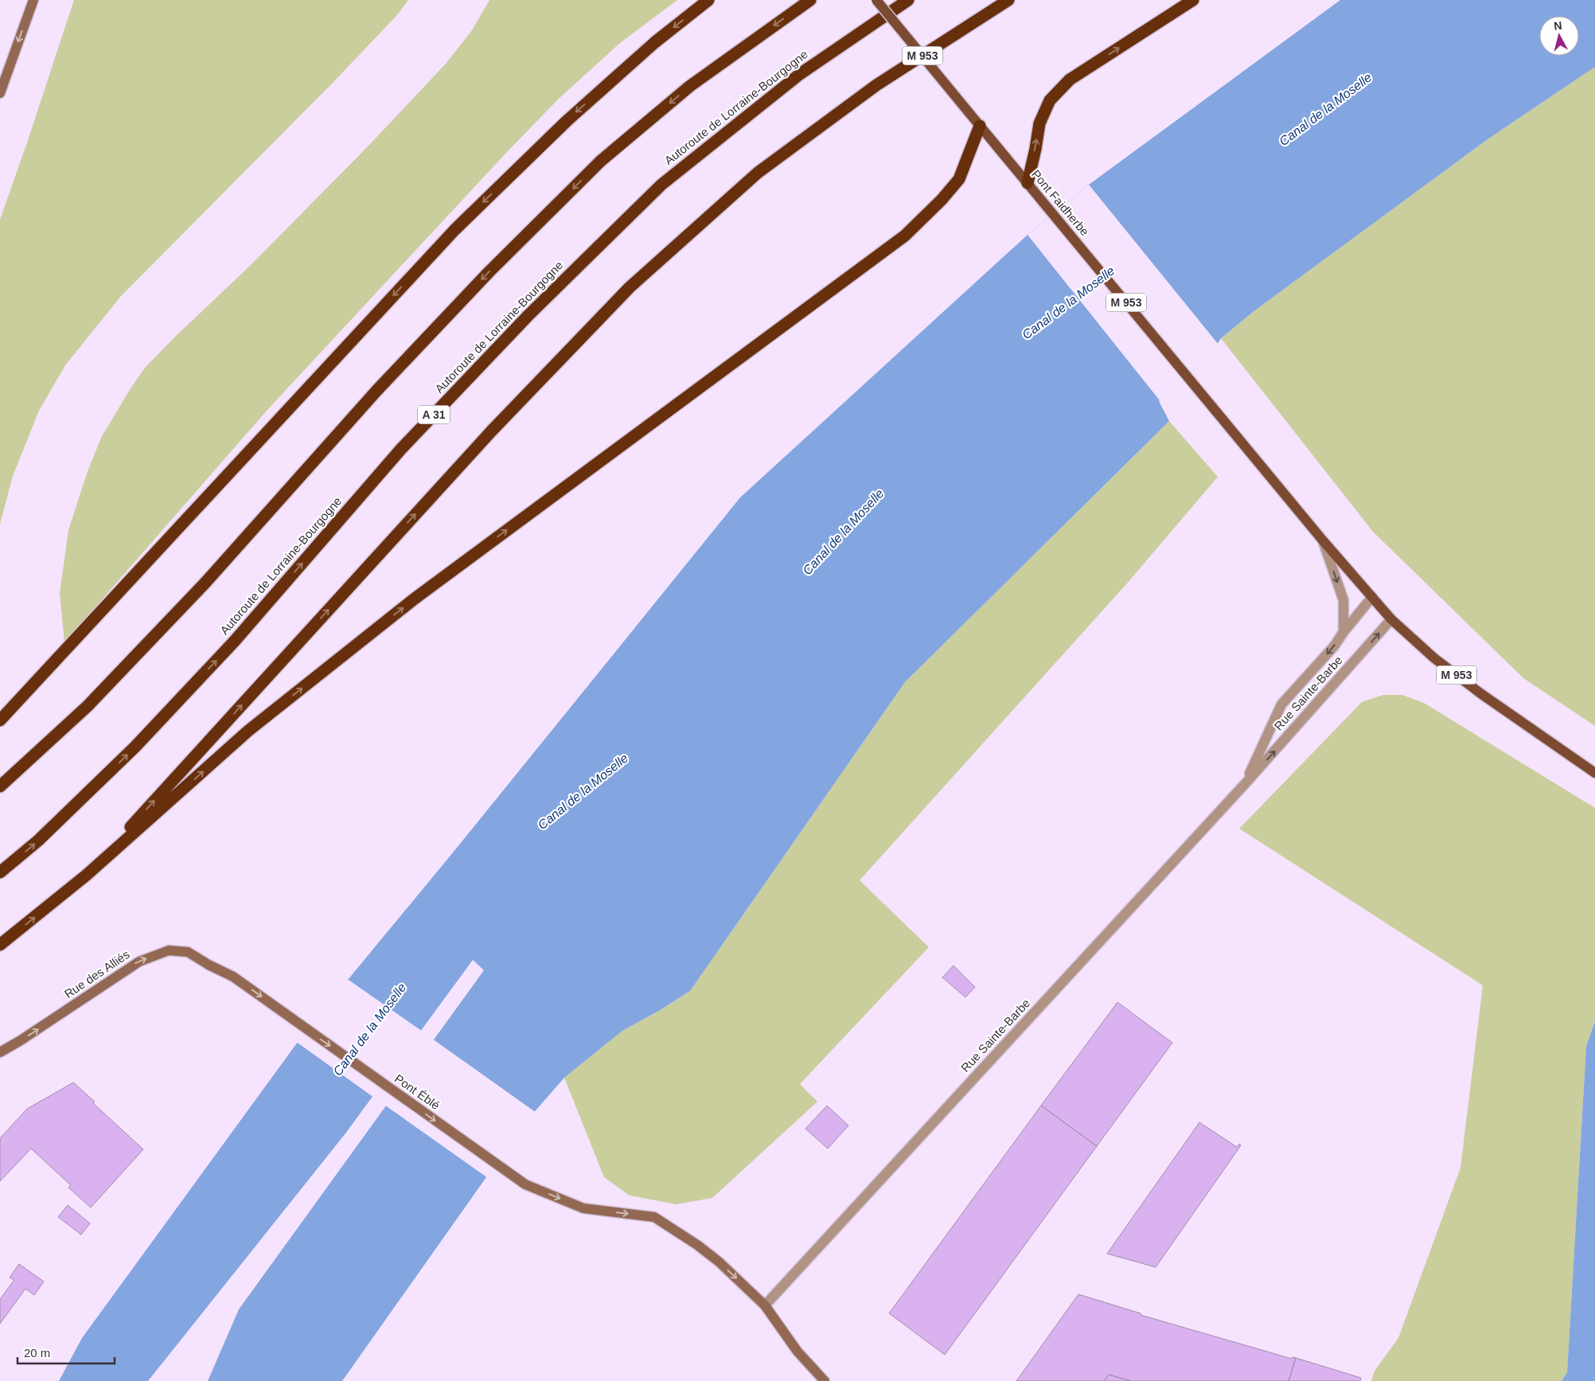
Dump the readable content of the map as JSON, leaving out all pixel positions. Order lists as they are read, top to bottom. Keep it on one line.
{"streets":{"highway":["Autoroute de Lorraine-Bourgogne","A 31"],"main road":["M 953","Pont Faidherbe","Rue des Alliés","Pont Éblé"],"street":["Rue Sainte-Barbe"]},"crossings":[["M 953","Pont Faidherbe"],["M 953","Rue Sainte-Barbe"],["Rue Sainte-Barbe","Pont Éblé"],["Rue des Alliés","Pont Éblé"]],"one_way":["Rue des Alliés","Pont Éblé"],"water":["Canal de la Moselle"],"scale_bar":"20 m","north":"top"}
